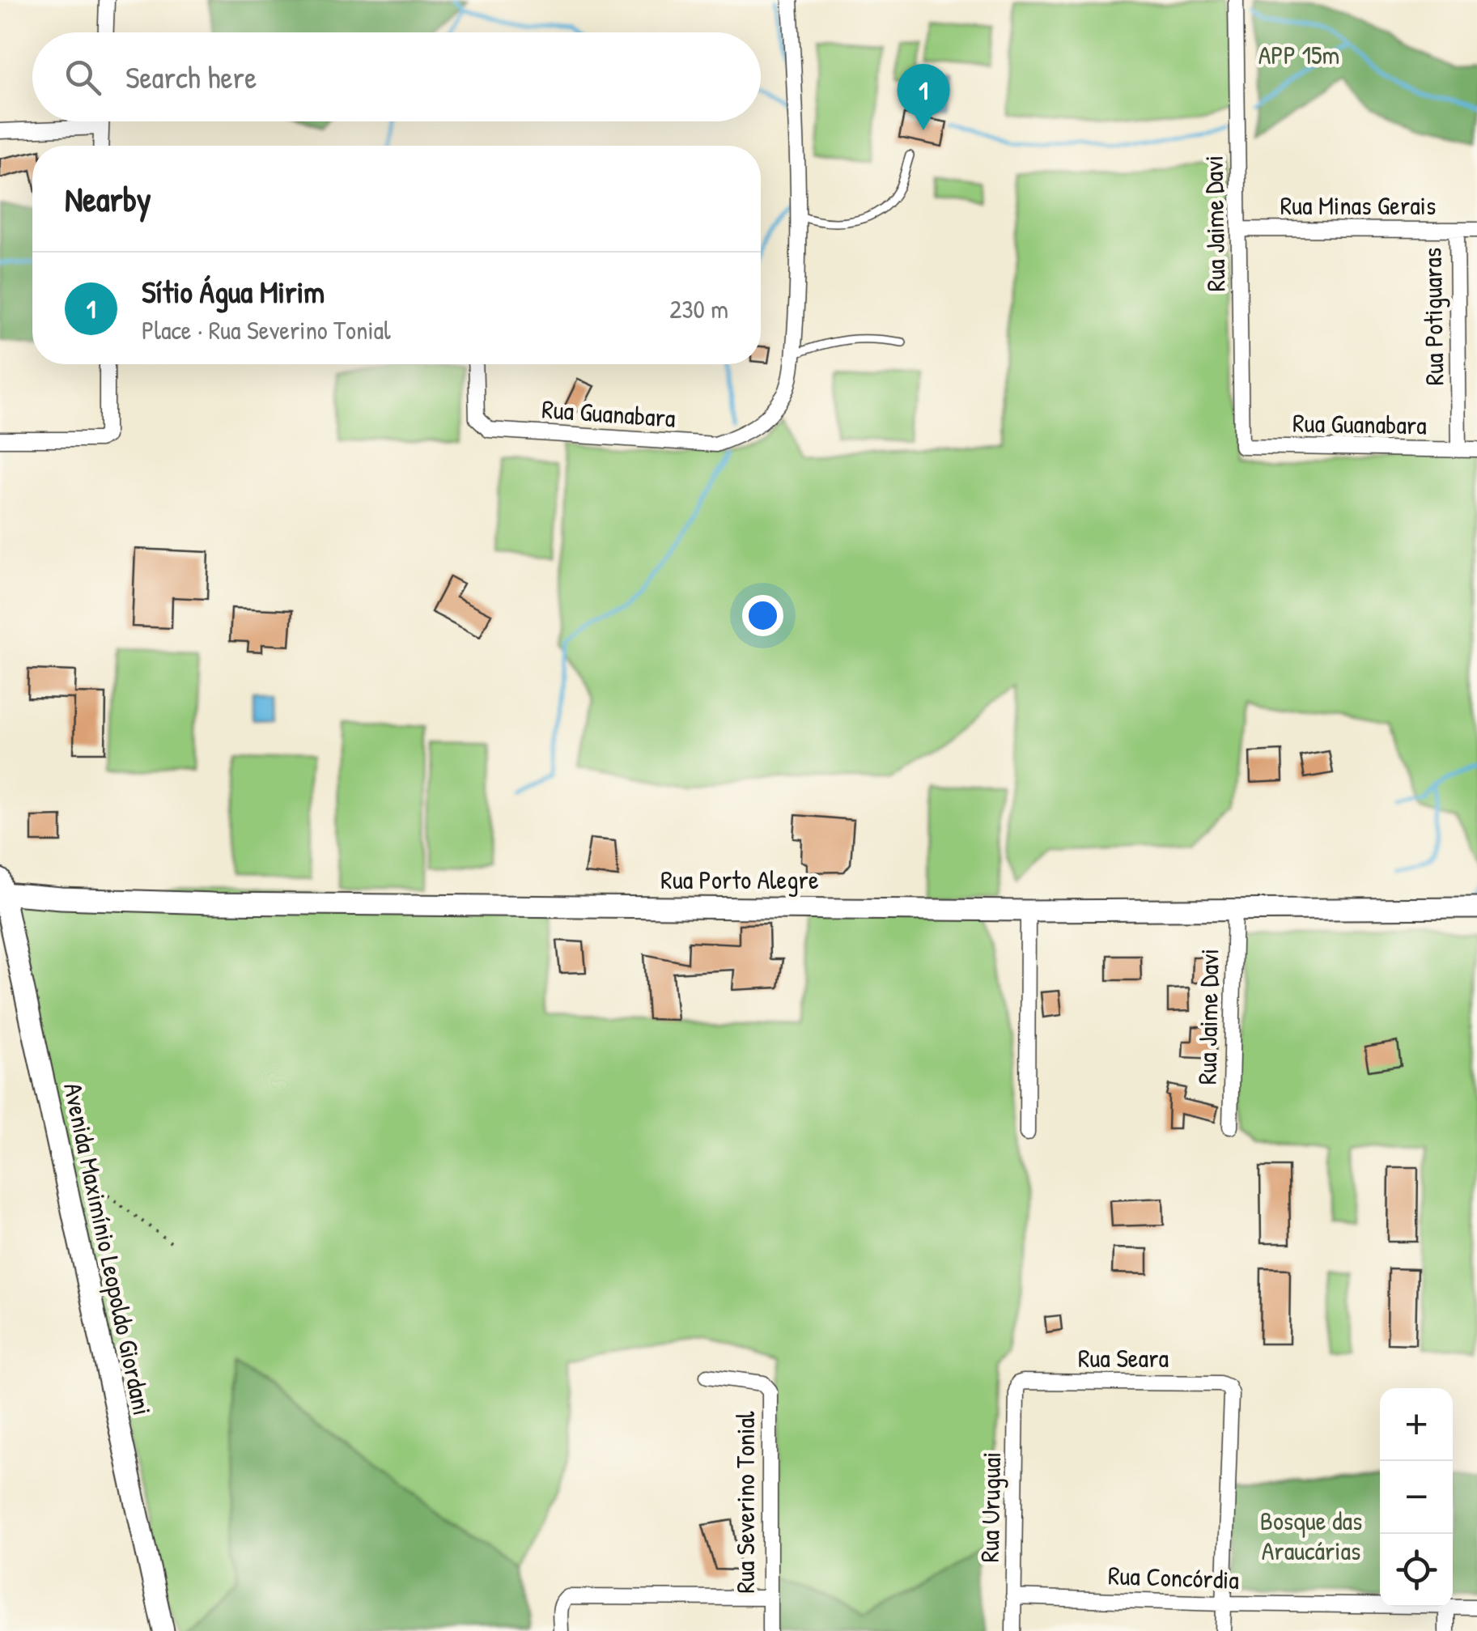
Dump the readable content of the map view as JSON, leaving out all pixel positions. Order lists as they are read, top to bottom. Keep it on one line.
{"streets":{"street":["Rua Minas Gerais","Rua Jaime Davi","Rua Potiguaras","Rua Guanabara","Rua Porto Alegre","Avenida Maximínio Leopoldo Giordani","Rua Seara","Rua Severino Tonial","Rua Uruguai","Rua Concórdia"]},"crossings":[["Rua Minas Gerais","Rua Jaime Davi"],["Rua Minas Gerais","Rua Potiguaras"],["Rua Jaime Davi","Rua Guanabara"],["Rua Jaime Davi","Rua Porto Alegre"],["Rua Potiguaras","Rua Guanabara"],["Rua Porto Alegre","Avenida Maximínio Leopoldo Giordani"],["Rua Seara","Rua Uruguai"],["Rua Seara","Rua Concórdia"],["Rua Uruguai","Rua Concórdia"]],"parks":["APP 15m","Bosque das Araucárias"],"page":{"search":"Search here","pins":"1","heading":"Nearby","list":[{"mark":"1","name":"Sítio Água Mirim","note":"Place · Rua Severino Tonial","value":"230 m"}],"map_buttons":["+","−"]}}
